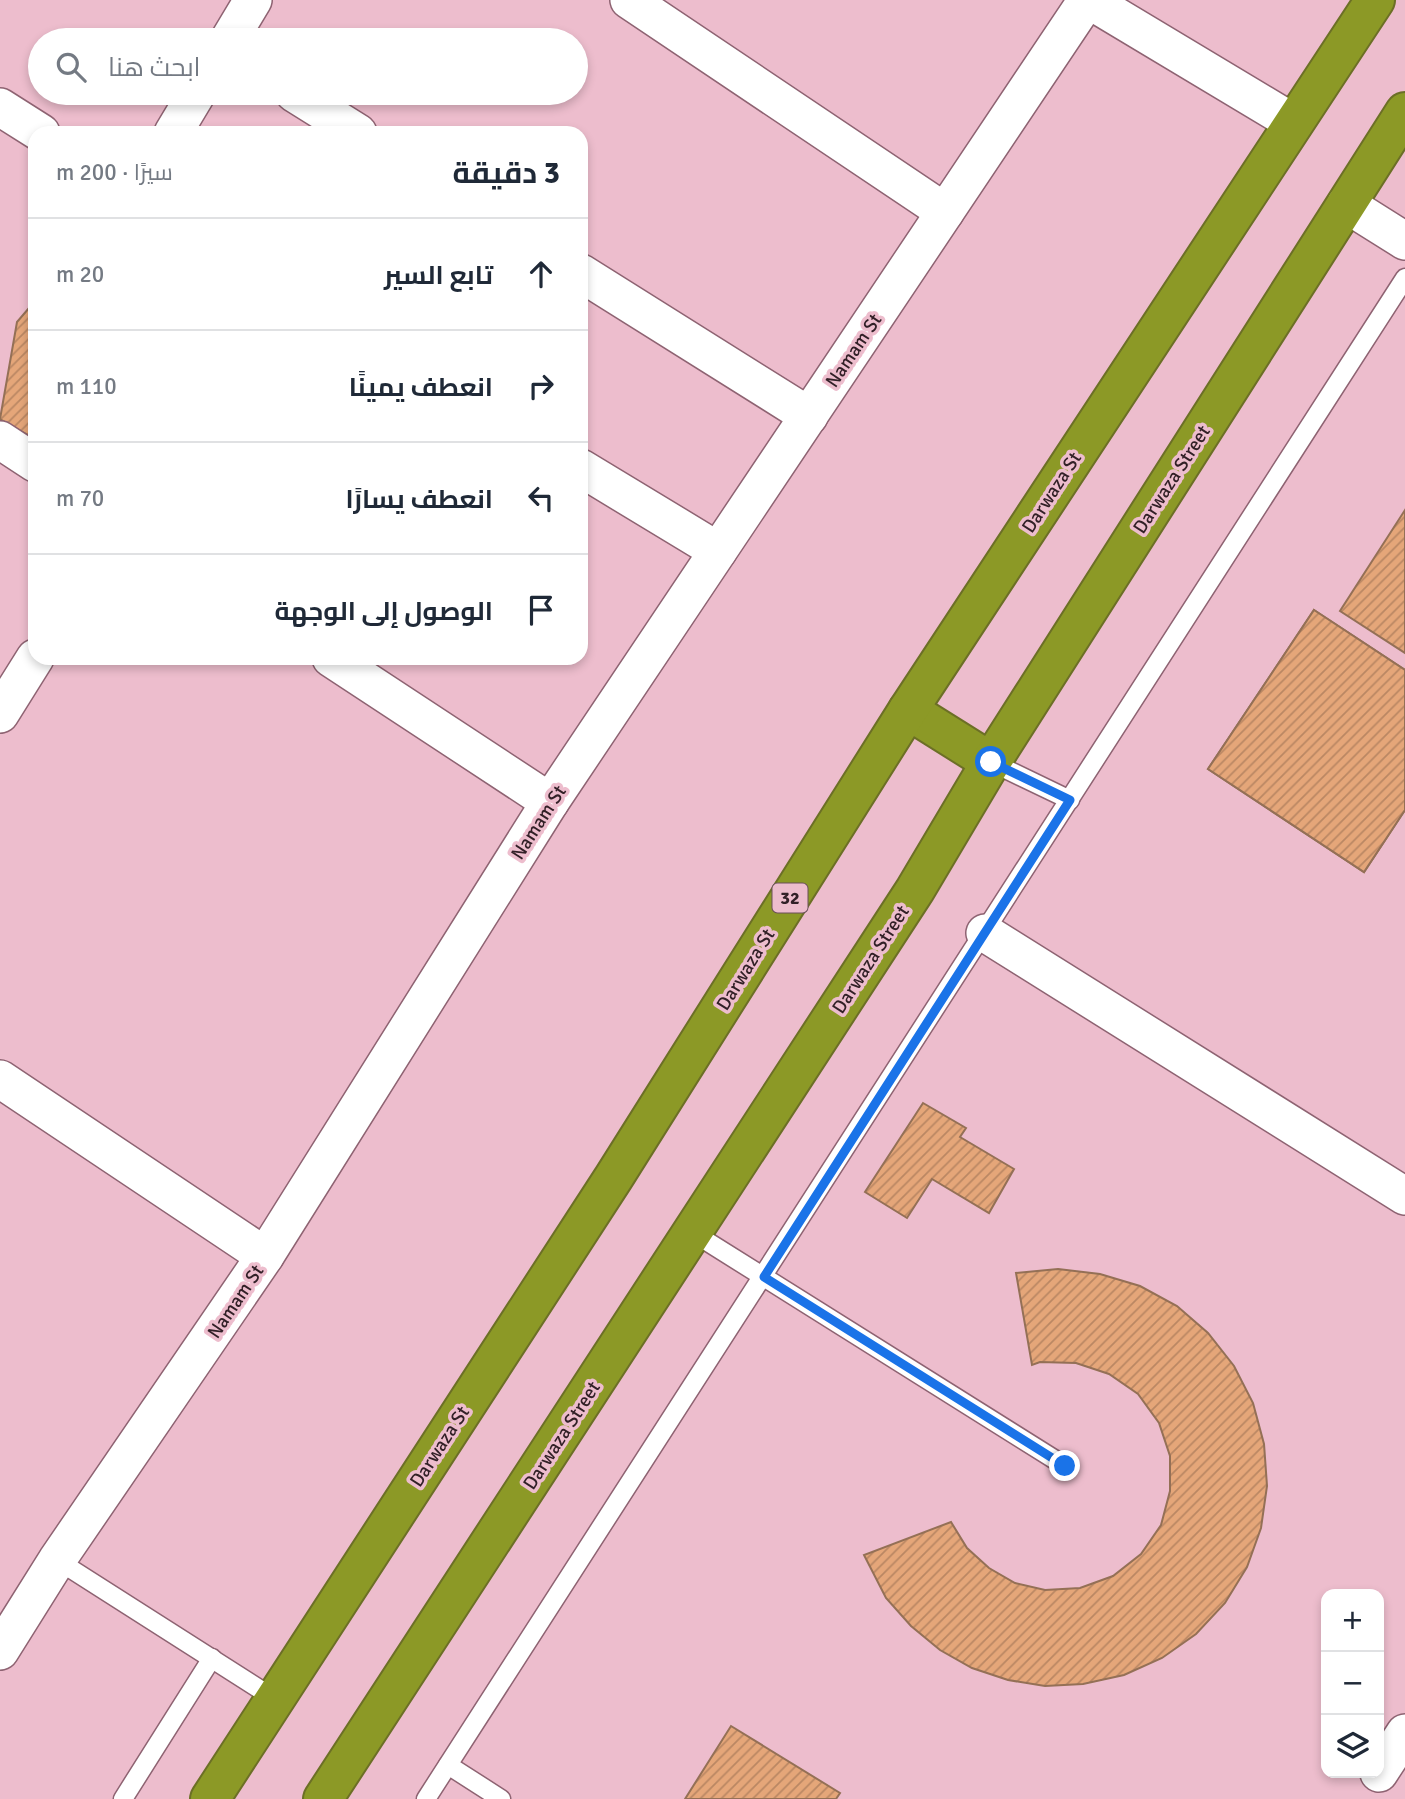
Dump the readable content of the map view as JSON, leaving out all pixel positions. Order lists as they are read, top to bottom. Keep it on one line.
{"streets":{"highway":["Darwaza Street","Darwaza St","32"],"street":["Namam St"]},"page":{"search":"ابحث هنا","heading":["3 دقيقة","سيرًا · 200 m"],"list":[["تابع السير","20 m"],["انعطف يمينًا","110 m"],["انعطف يسارًا","70 m"],"الوصول إلى الوجهة"],"map_buttons":["+","−"]}}
